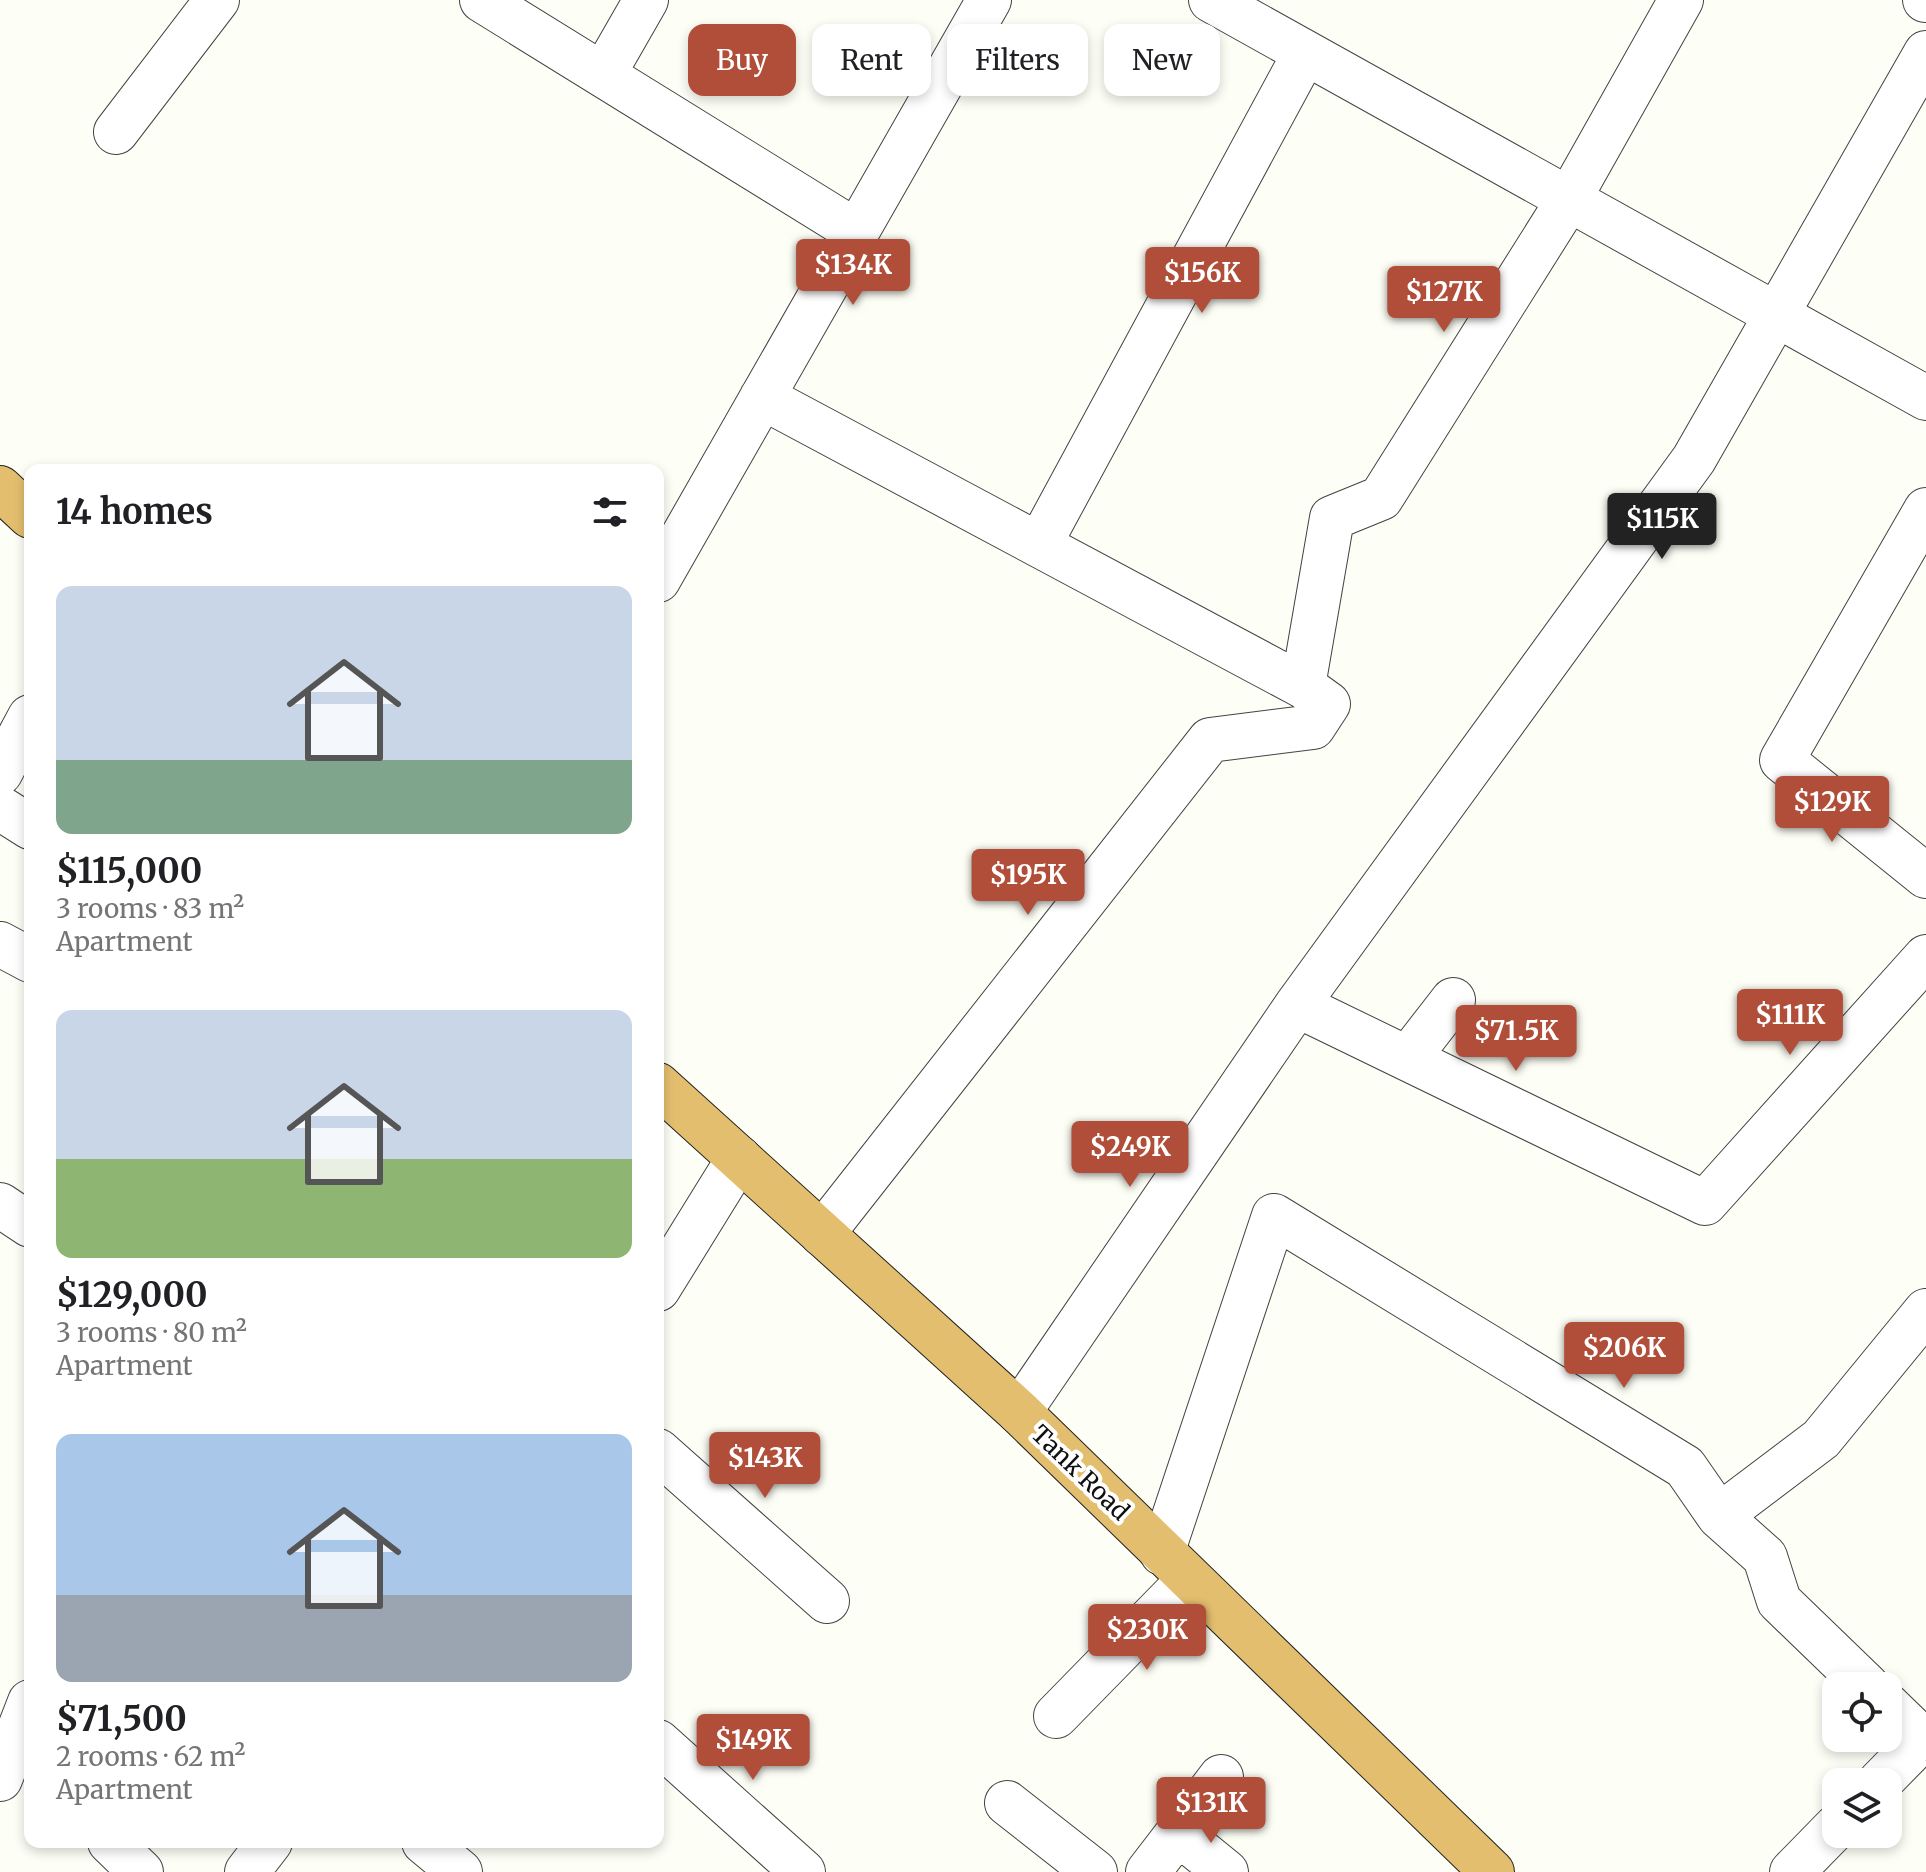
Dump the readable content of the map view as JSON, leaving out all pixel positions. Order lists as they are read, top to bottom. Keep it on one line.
{"streets":{"highway":["Tank Road"]},"page":{"chip":["Buy","Rent","Filters","New"],"price":["$134K","$156K","$127K","$115K","$129K","$195K","$111K","$71.5K","$249K","$206K","$143K","$230K","$149K","$131K"],"heading":"14 homes","list":[{"name":"$115,000","note":"3 rooms · 83 m² · Apartment"},{"name":"$129,000","note":"3 rooms · 80 m² · Apartment"},{"name":"$71,500","note":"2 rooms · 62 m² · Apartment"}]}}
